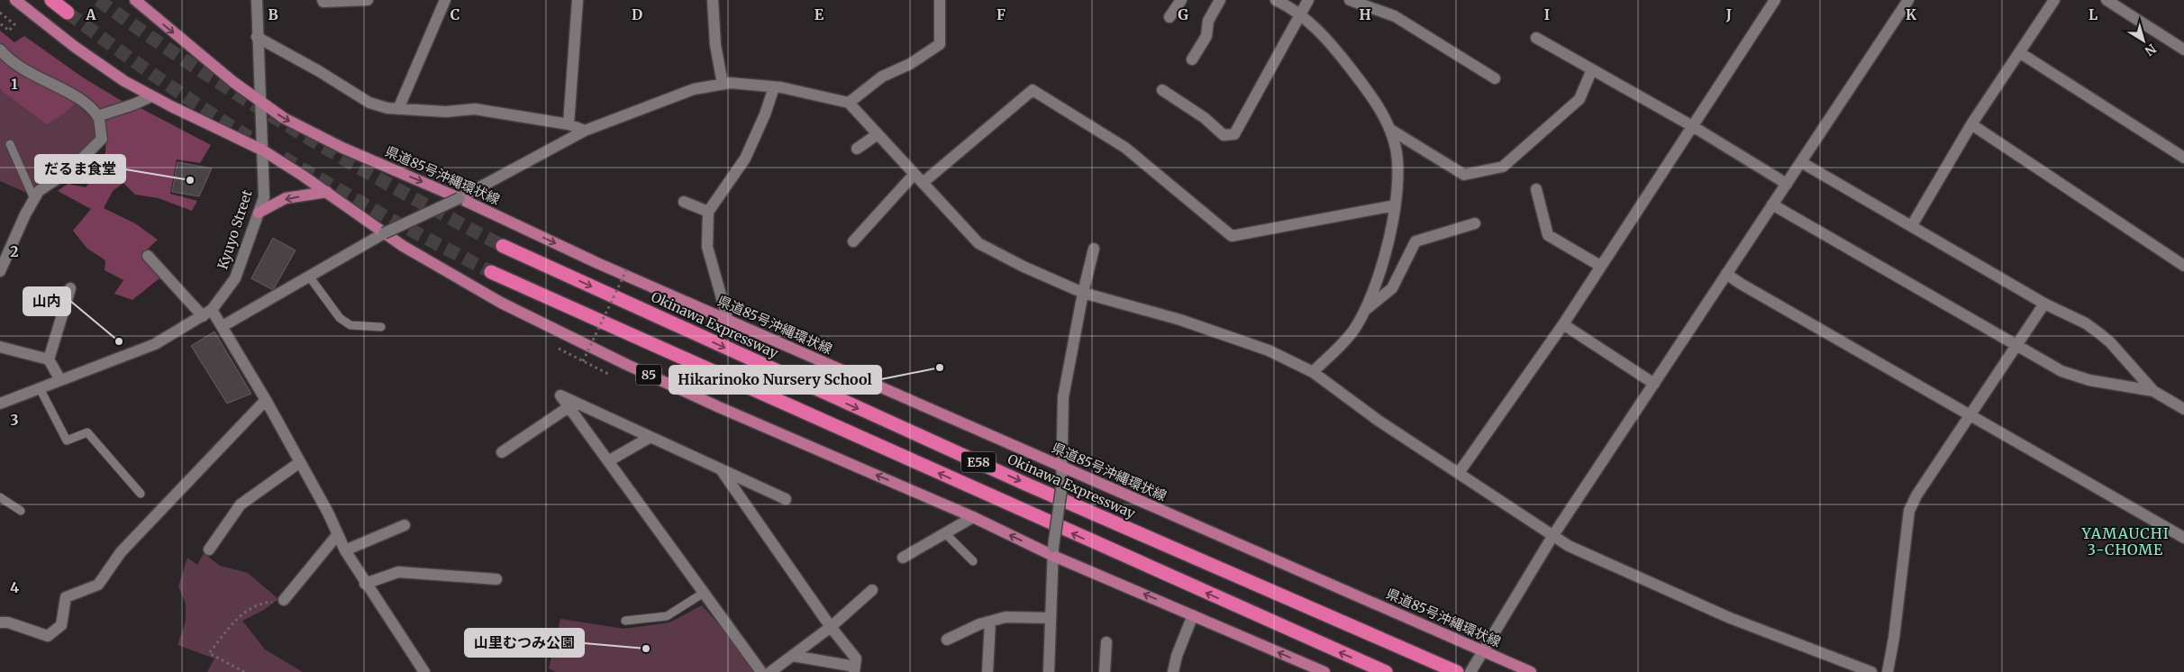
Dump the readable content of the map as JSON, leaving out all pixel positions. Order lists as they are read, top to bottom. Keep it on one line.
{"streets":{"highway":["Okinawa Expressway","E58"],"main road":["県道85号沖縄環状線","85"],"street":["Kyuyo Street"]},"crossings":[["県道85号沖縄環状線","Kyuyo Street"],["Kyuyo Street","85"]],"districts":["YAMAUCHI 3-CHOME"],"places":["だるま食堂","山内","Hikarinoko Nursery School","山里むつみ公園"],"north":"bottom right","grid":{"columns":["A","B","C","D","E","F","G","H","I","J","K","L"],"rows":["1","2","3","4"]}}
